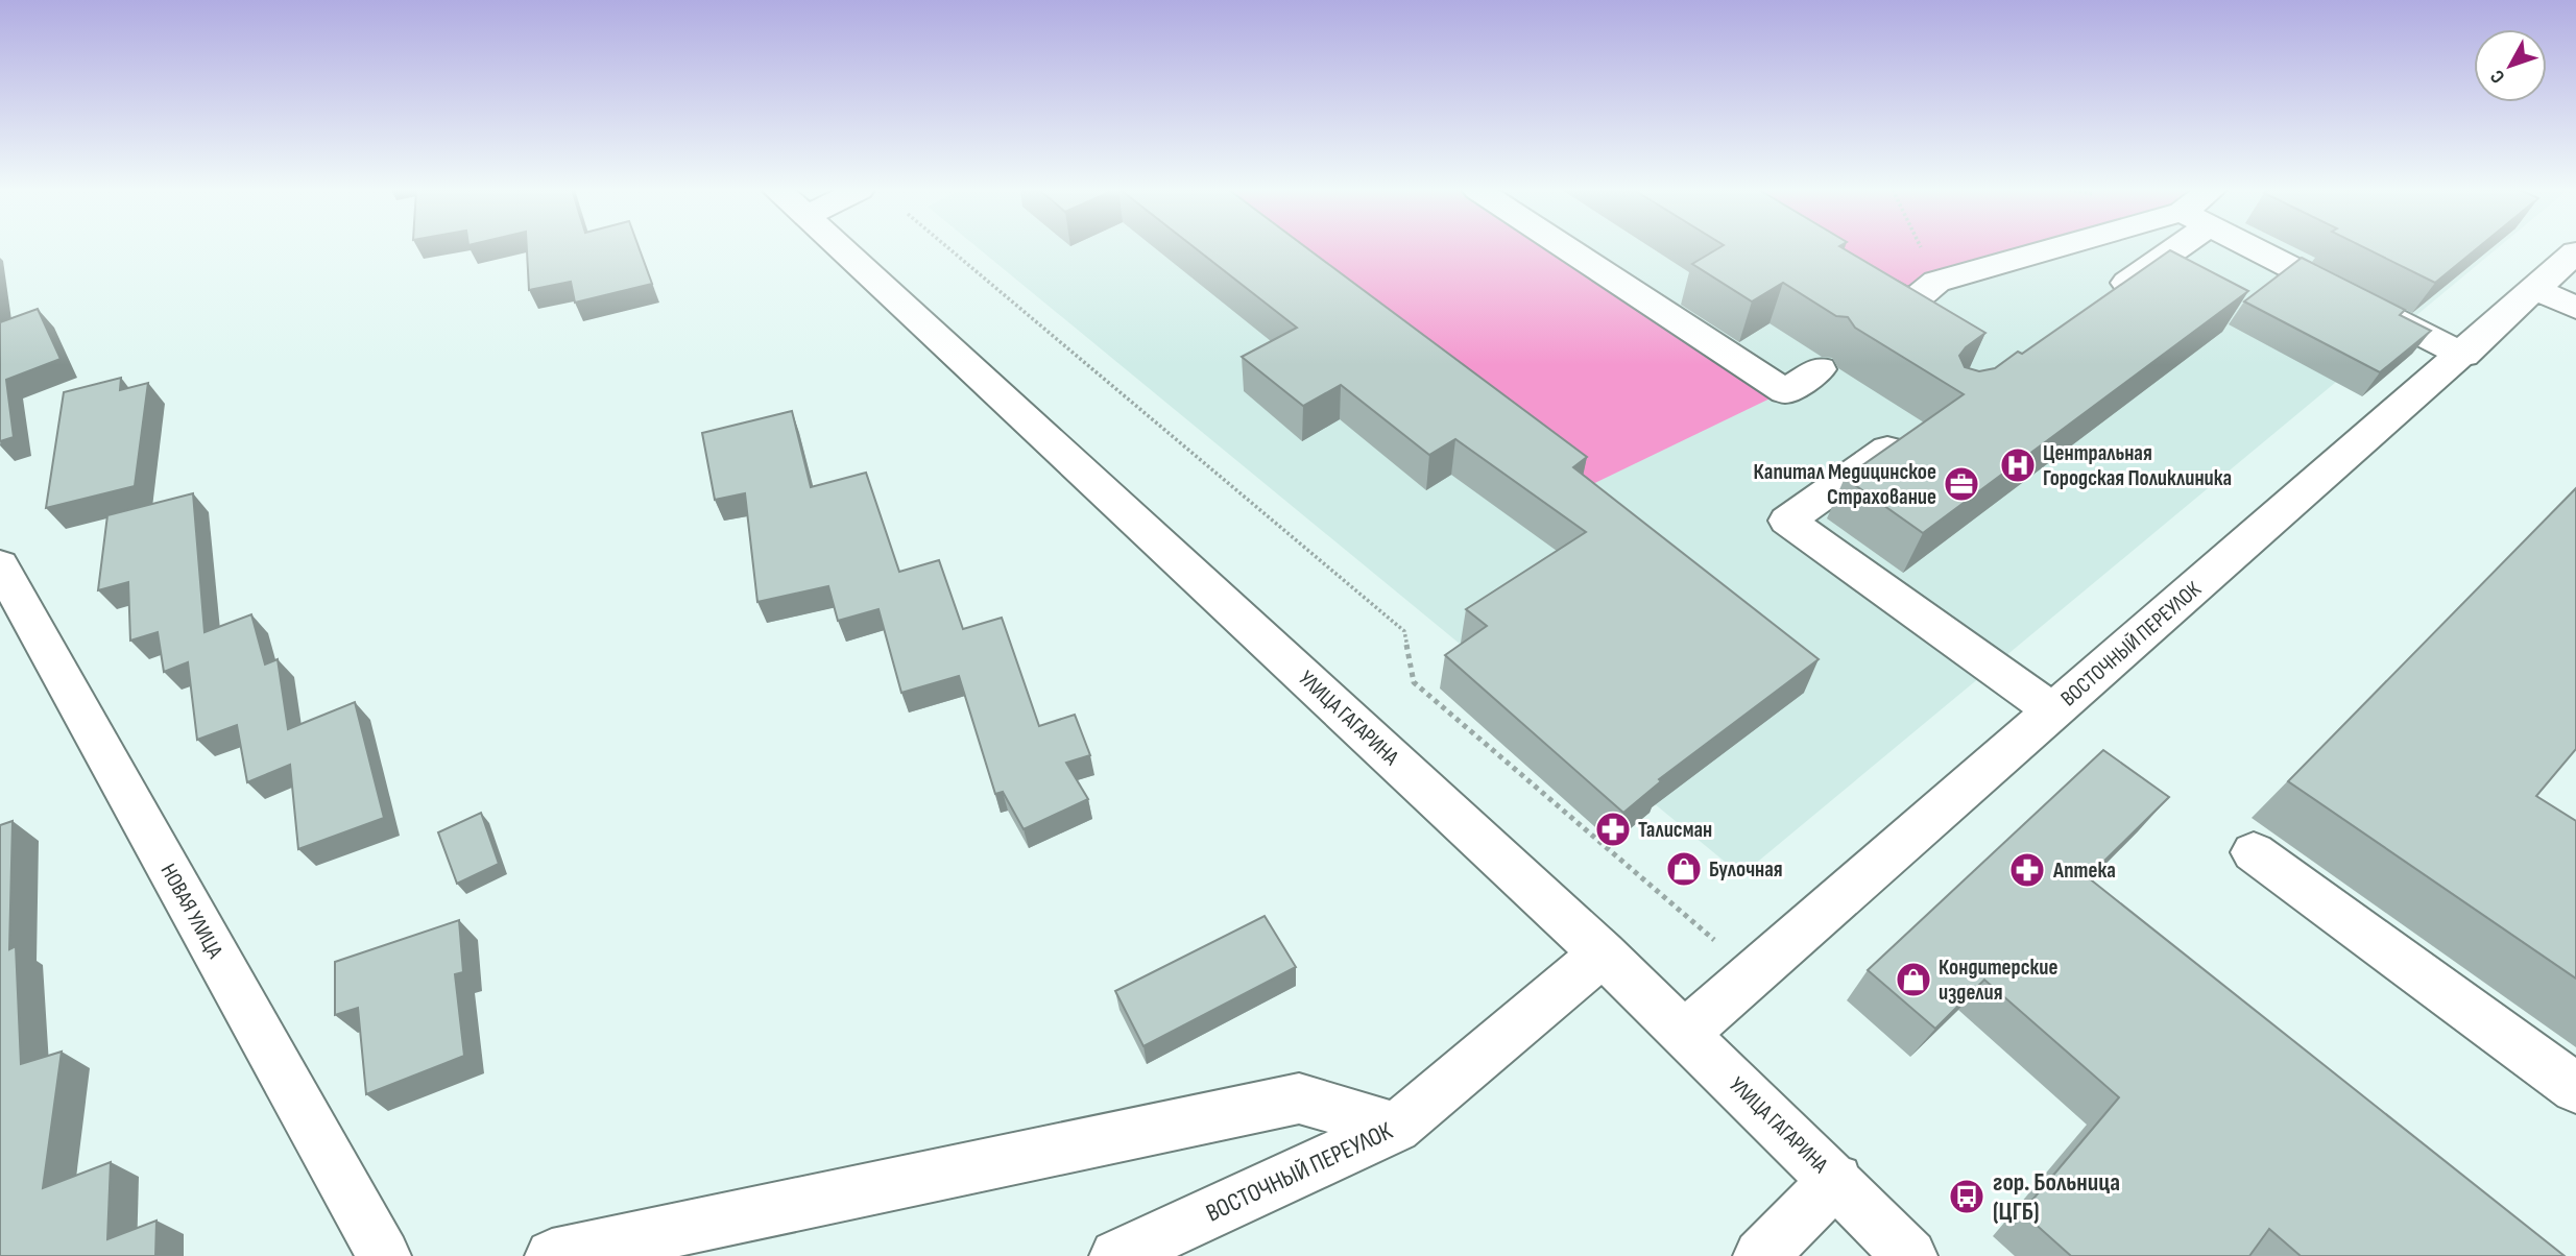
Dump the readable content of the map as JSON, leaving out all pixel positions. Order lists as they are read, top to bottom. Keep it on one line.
{"streets":{"street":["ВОСТОЧНЫЙ ПЕРЕУЛОК","УЛИЦА ГАГАРИНА","НОВАЯ УЛИЦА"]},"crossings":[["ВОСТОЧНЫЙ ПЕРЕУЛОК","УЛИЦА ГАГАРИНА"]],"places":{"hospital":["Центральная Городская Поликлиника"],"office":["Капитал Медицинское Страхование"],"pharmacy":["Талисман","Аптека"],"shop":["Булочная","Кондитерские изделия"],"bus stop":["гор. Больница (ЦГБ)"]},"north":"bottom left"}
